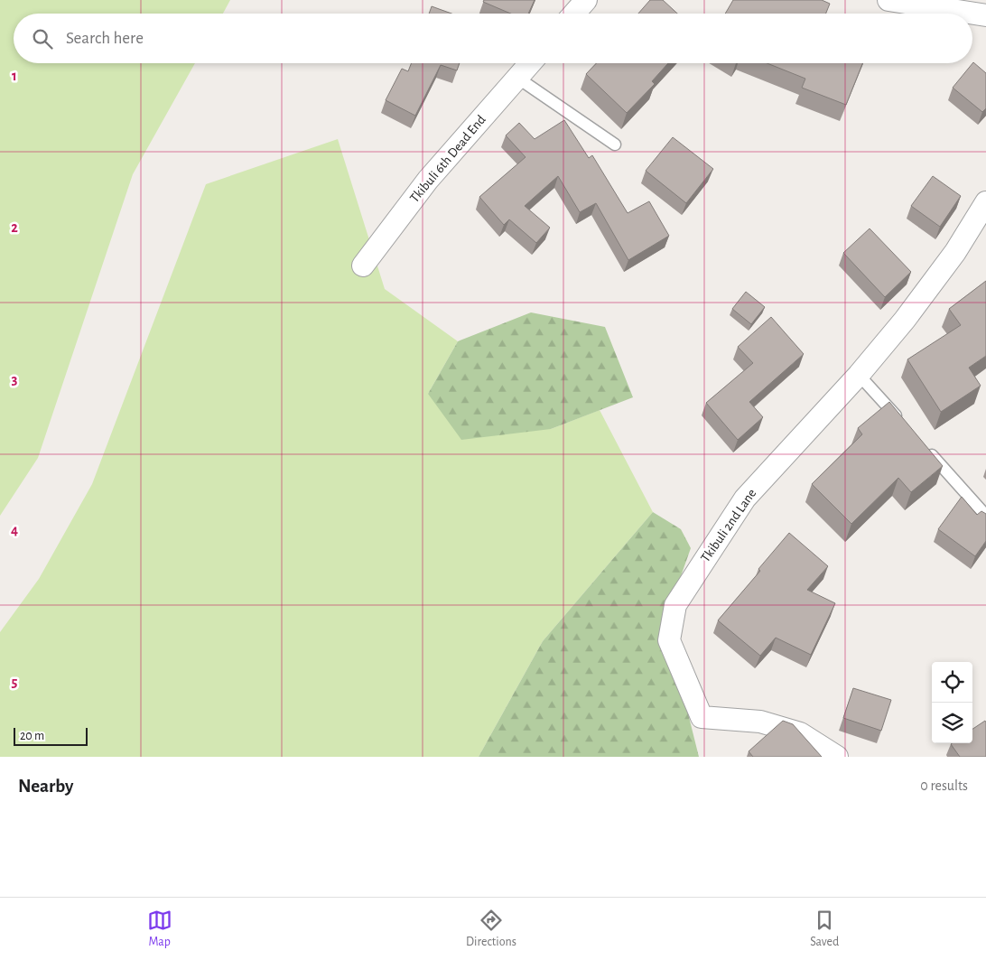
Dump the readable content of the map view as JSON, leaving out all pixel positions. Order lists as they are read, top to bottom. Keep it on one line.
{"streets":{"street":["Tkibuli 6th Dead End","Tkibuli 2nd Lane"]},"scale_bar":"20 m","page":{"search":"Search here","scale":"20 m","heading":["Nearby","0 results"],"nav":["Map","Directions","Saved"]},"grid":{"rows":["1","2","3","4","5"]}}
